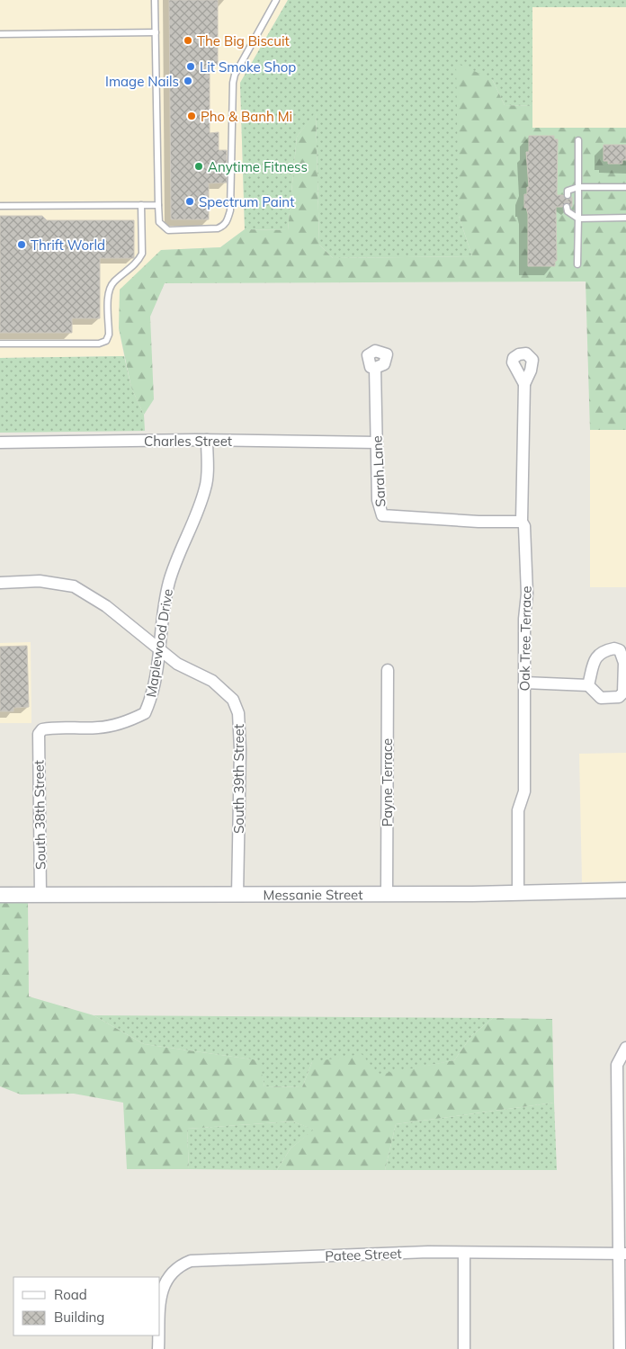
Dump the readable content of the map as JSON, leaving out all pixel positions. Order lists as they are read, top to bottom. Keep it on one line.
{"streets":{"street":["Charles Street","Sarah Lane","Oak Tree Terrace","Maplewood Drive","South 39th Street","Payne Terrace","South 38th Street","Messanie Street","Patee Street"]},"crossings":[["Charles Street","Sarah Lane"],["Charles Street","Maplewood Drive"],["Sarah Lane","Oak Tree Terrace"],["Oak Tree Terrace","Messanie Street"],["Maplewood Drive","South 39th Street"],["Maplewood Drive","South 38th Street"],["South 39th Street","Messanie Street"],["Payne Terrace","Messanie Street"],["South 38th Street","Messanie Street"]],"places":["The Big Biscuit","Lit Smoke Shop","Image Nails","Pho & Banh Mi","Anytime Fitness","Spectrum Paint","Thrift World"],"legend":["Road","Building"]}
